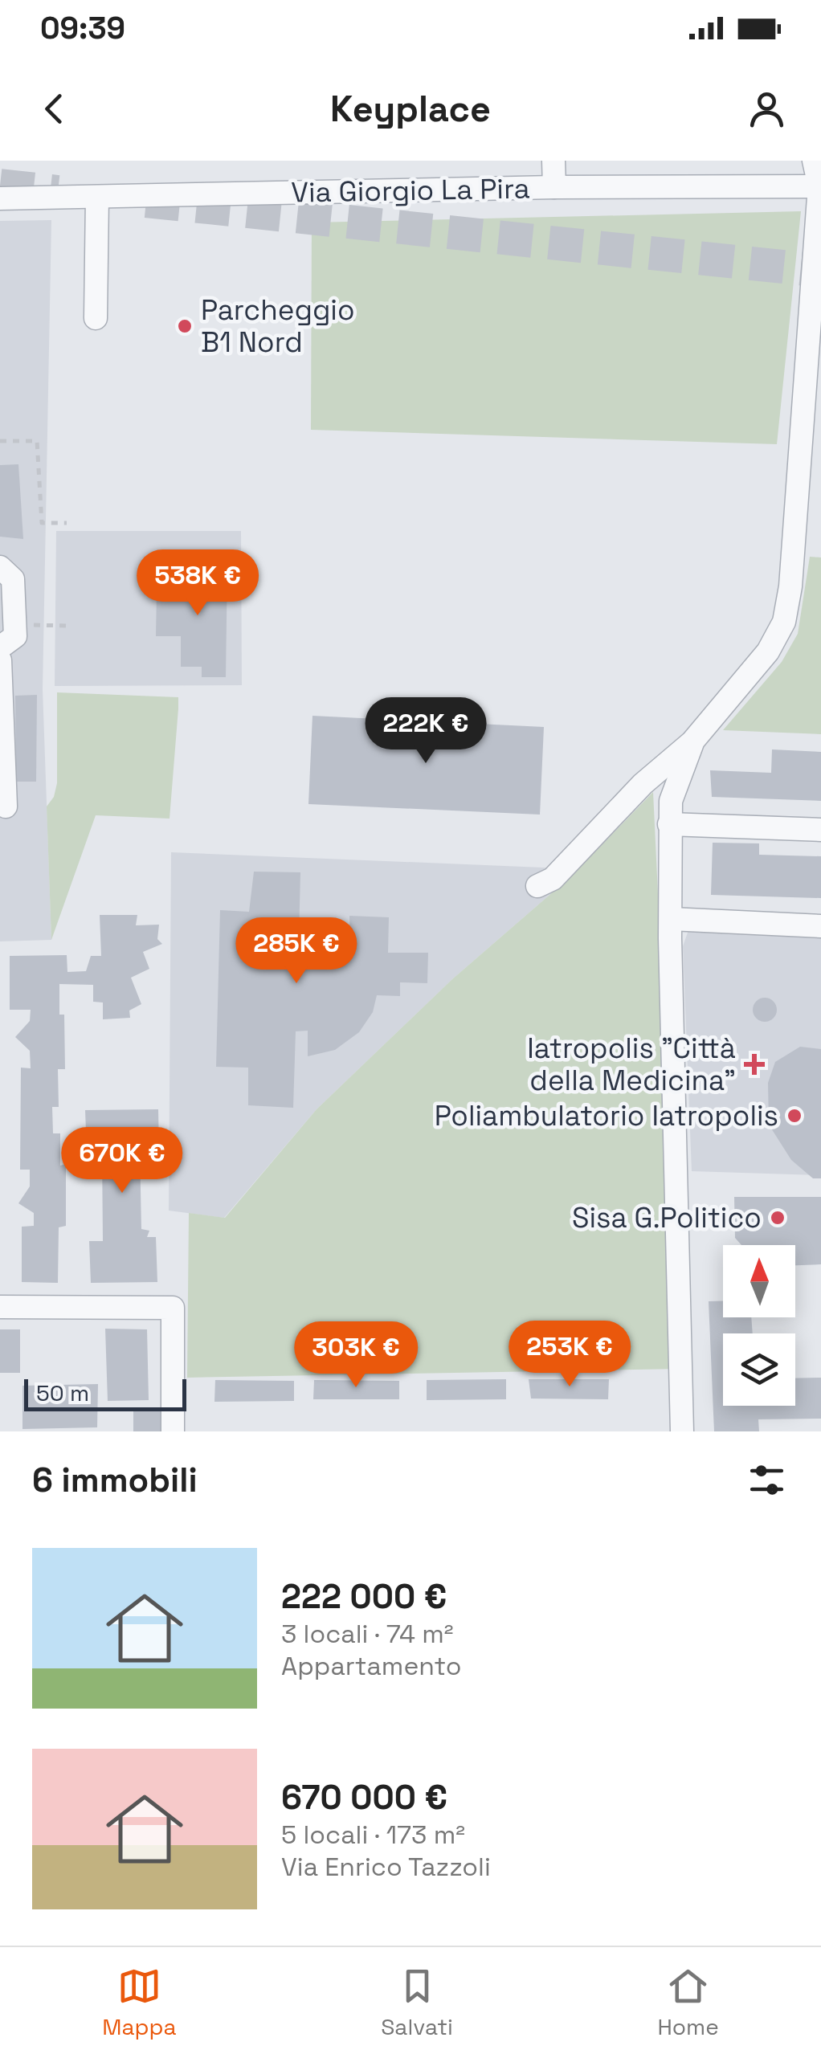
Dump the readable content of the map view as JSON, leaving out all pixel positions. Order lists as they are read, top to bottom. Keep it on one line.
{"streets":{"street":["Via Giorgio La Pira"]},"places":{"other":["Parcheggio B1 Nord","Poliambulatorio Iatropolis","Sisa G.Politico"],"health":["Iatropolis \"Città della Medicina\""]},"scale_bar":"50 m","north":"top","page":{"status":"09:39","header":"Keyplace","price":["538K €","222K €","285K €","670K €","253K €","303K €"],"scale":"50 m","heading":"6 immobili","list":[{"name":"222 000 €","note":"3 locali · 74 m² · Appartamento"},{"name":"670 000 €","note":"5 locali · 173 m² · Via Enrico Tazzoli"}],"tabs":["Mappa","Salvati","Home"]}}
